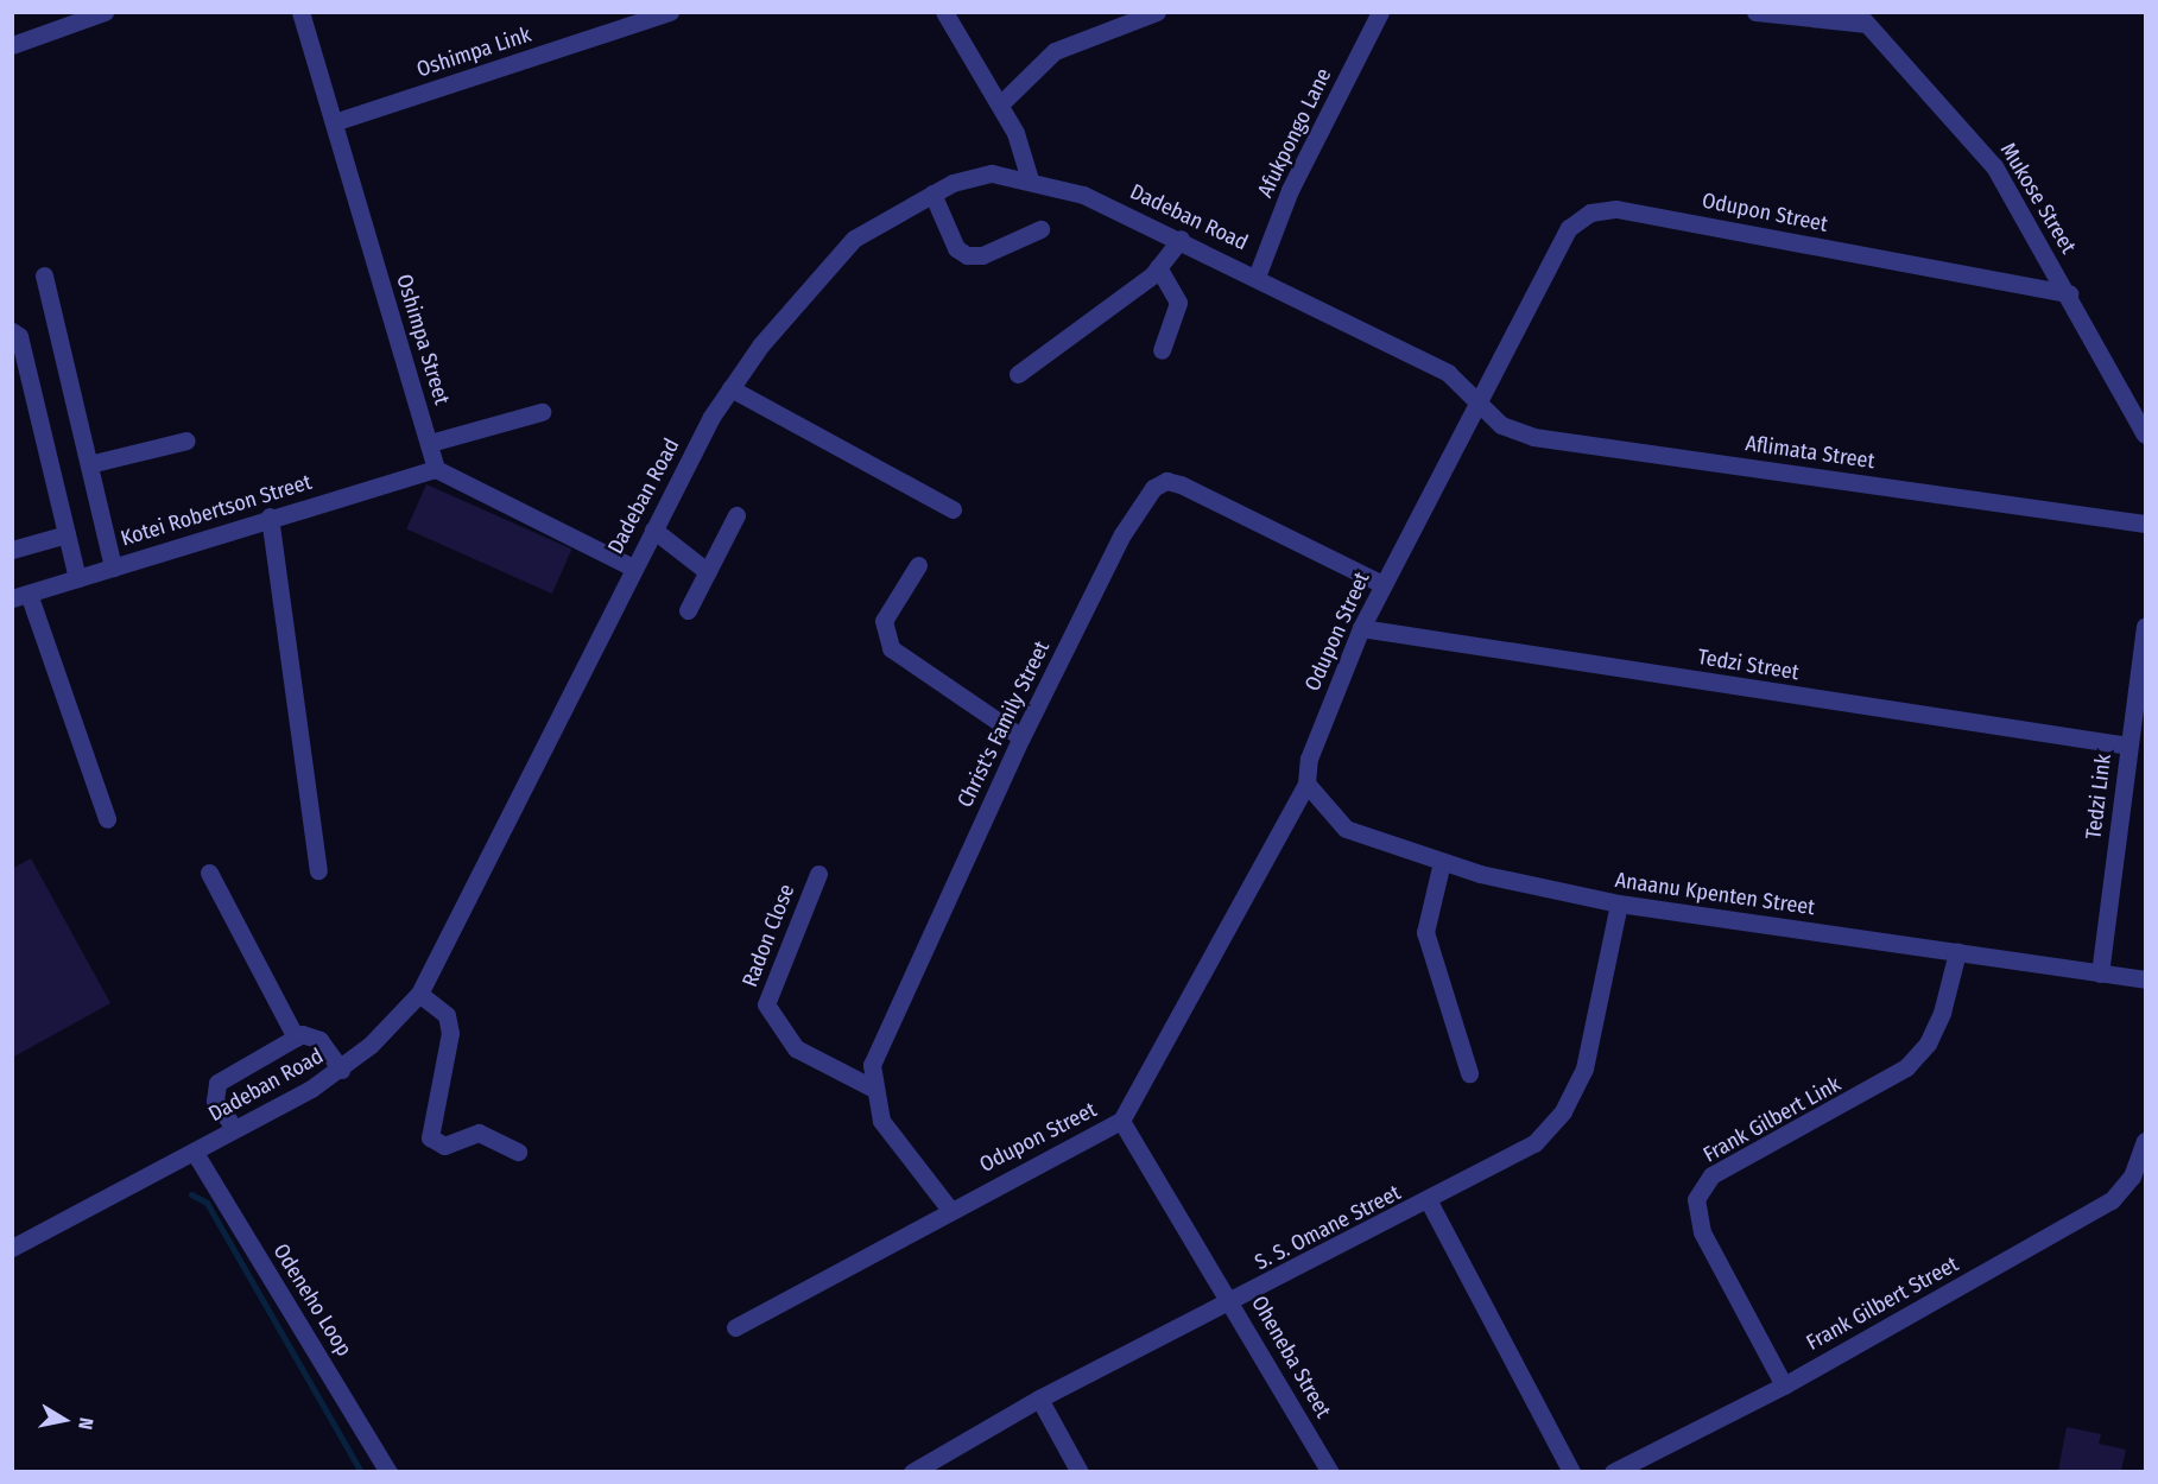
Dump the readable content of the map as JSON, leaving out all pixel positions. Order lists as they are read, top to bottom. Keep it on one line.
{"streets":{"street":["Oshimpa Link","Afukpongo Lane","Mukose Street","Odupon Street","Dadeban Road","Oshimpa Street","Aflimata Street","Kotei Robertson Street","Tedzi Street","Christ's Family Street","Tedzi Link","Anaanu Kpenten Street","Radon Close","Frank Gilbert Link","S. S. Omane Street","Odeneho Loop","Frank Gilbert Street","Oheneba Street"]},"crossings":[["Oshimpa Link","Oshimpa Street"],["Afukpongo Lane","Dadeban Road"],["Mukose Street","Odupon Street"],["Odupon Street","Dadeban Road"],["Odupon Street","Aflimata Street"],["Odupon Street","Tedzi Street"],["Odupon Street","Christ's Family Street"],["Odupon Street","Anaanu Kpenten Street"],["Odupon Street","Oheneba Street"],["Dadeban Road","Aflimata Street"],["Dadeban Road","Odeneho Loop"],["Oshimpa Street","Kotei Robertson Street"],["Tedzi Street","Tedzi Link"],["Christ's Family Street","Radon Close"],["Tedzi Link","Anaanu Kpenten Street"],["Anaanu Kpenten Street","Frank Gilbert Link"],["Anaanu Kpenten Street","S. S. Omane Street"],["Frank Gilbert Link","Frank Gilbert Street"],["S. S. Omane Street","Oheneba Street"]],"north":"right"}
